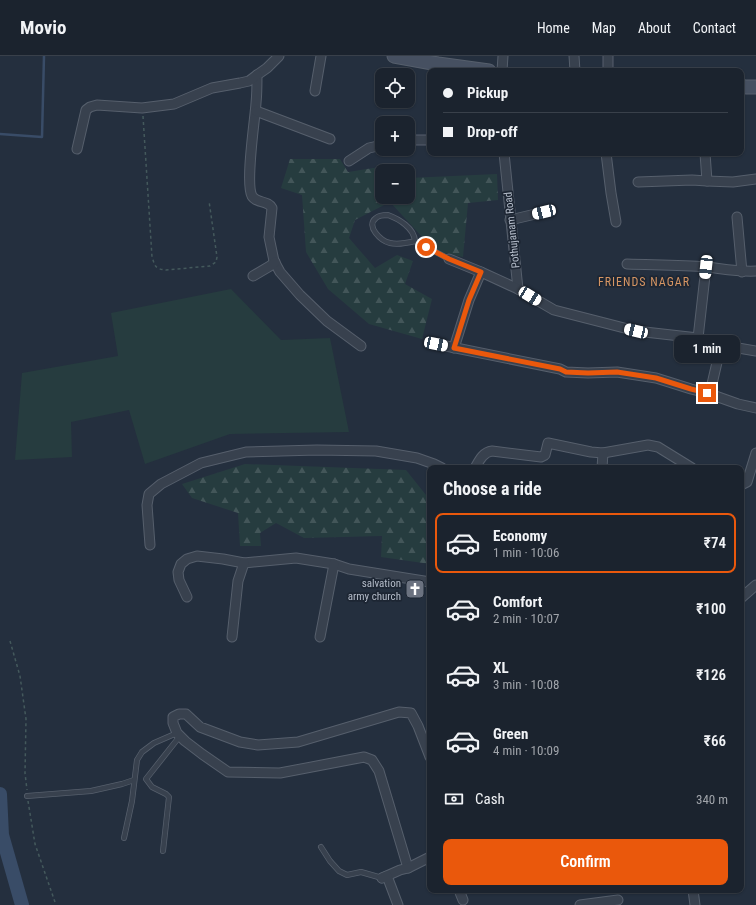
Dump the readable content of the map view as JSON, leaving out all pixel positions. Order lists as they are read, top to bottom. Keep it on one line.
{"streets":{"street":["Pothujanam Road"]},"districts":["FRIENDS NAGAR"],"places":{"church":["salvation army church"]},"page":{"header":"Movio","nav":["Home","Map","About","Contact"],"map_buttons":["+","−"],"banner":["Pickup","Drop-off"],"bubble":"1 min","heading":"Choose a ride","list":[{"name":"Economy","note":"1 min · 10:06","value":"₹74"},{"name":"Comfort","note":"2 min · 10:07","value":"₹100"},{"name":"XL","note":"3 min · 10:08","value":"₹126"},{"name":"Green","note":"4 min · 10:09","value":"₹66"}],"pay":["Cash","340 m"],"buttons":"Confirm"}}
